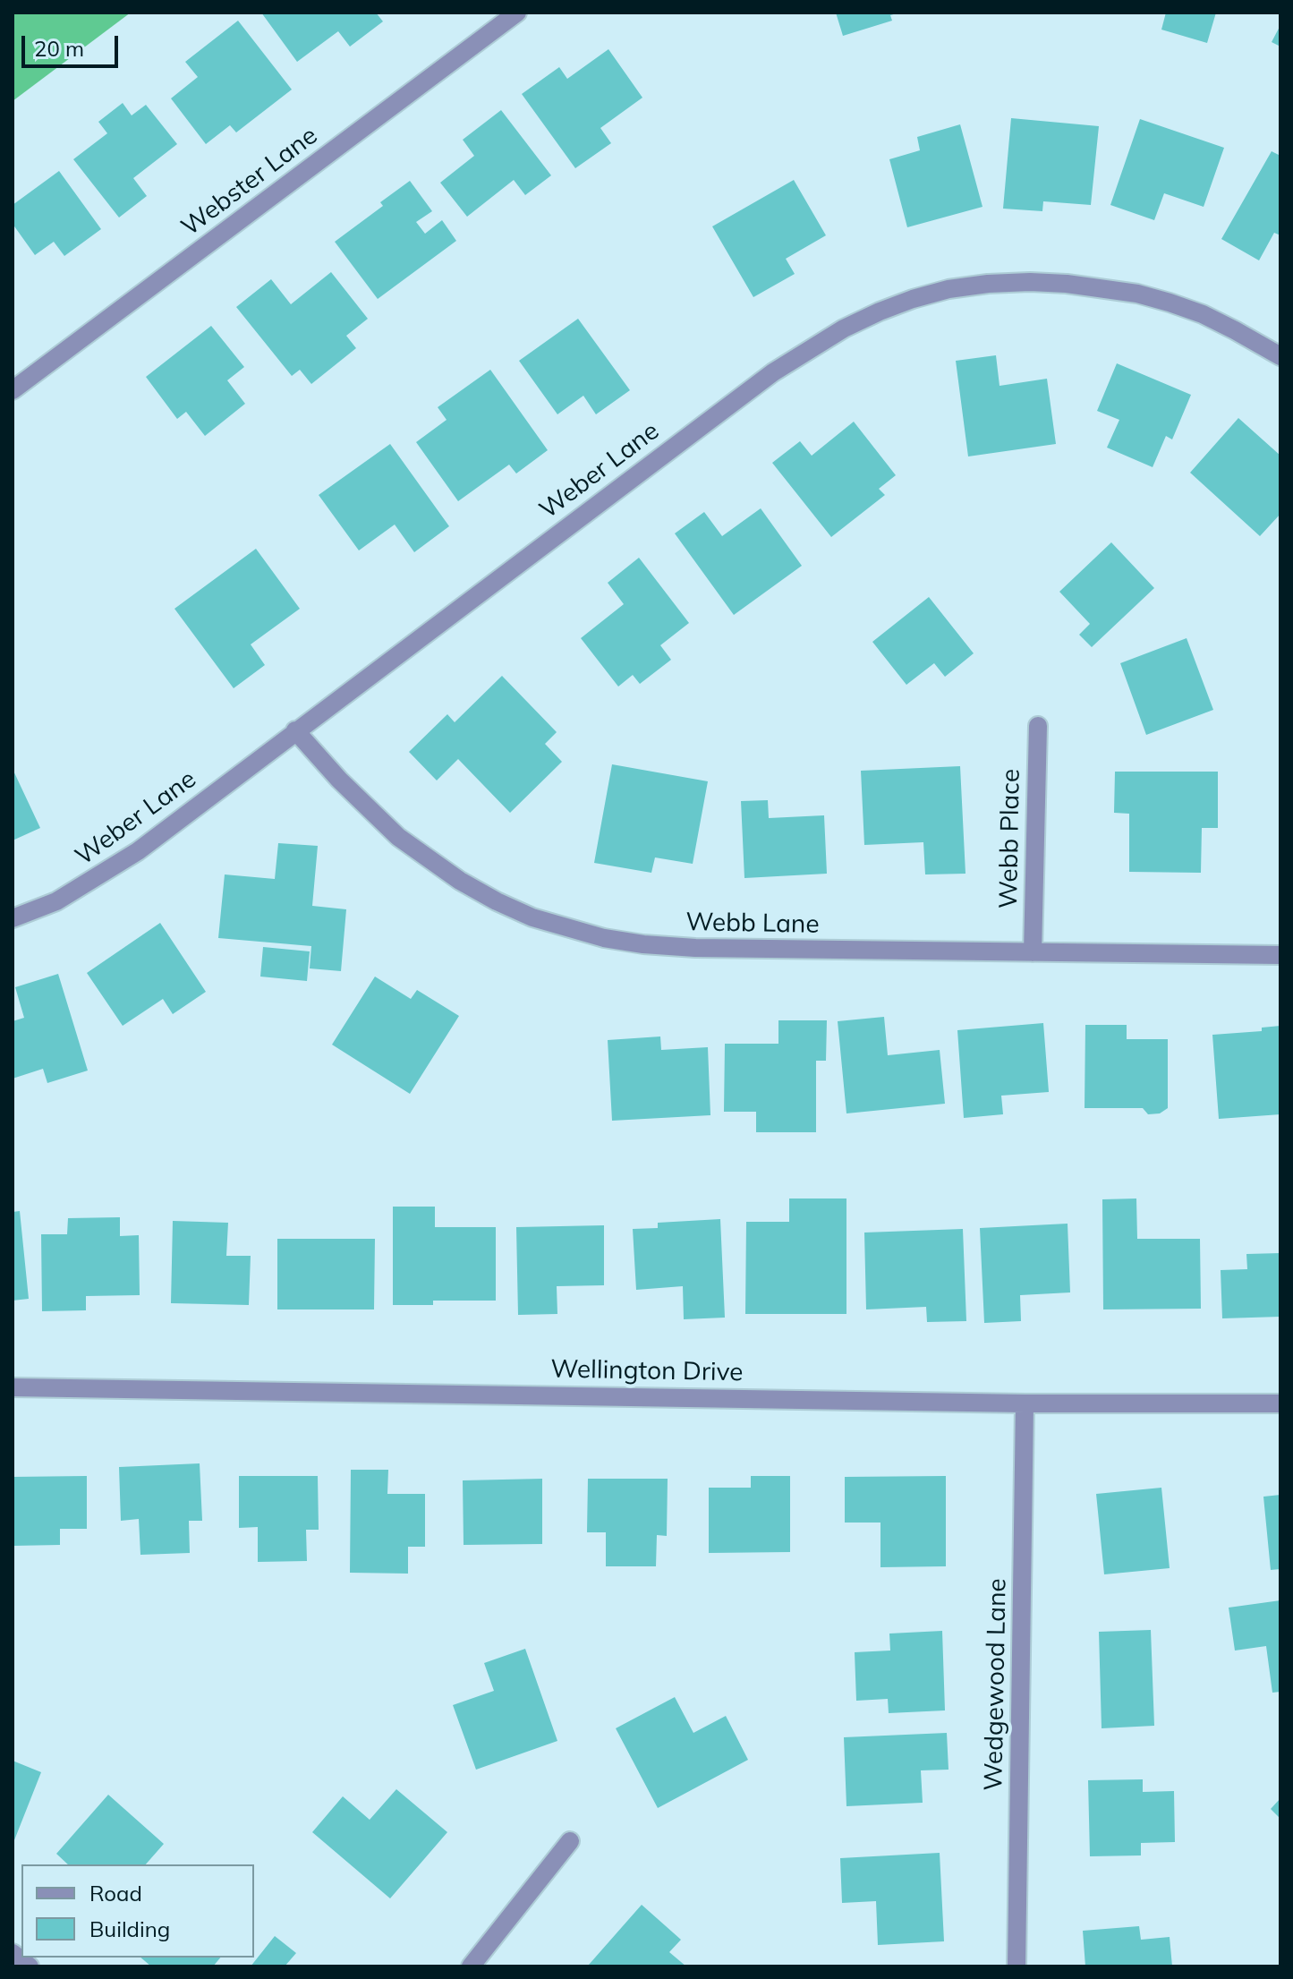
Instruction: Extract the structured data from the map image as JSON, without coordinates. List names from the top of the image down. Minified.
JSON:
{"streets":{"street":["Webster Lane","Weber Lane","Webb Place","Webb Lane","Wellington Drive","Wedgewood Lane"]},"crossings":[["Weber Lane","Webb Lane"],["Webb Place","Webb Lane"],["Wellington Drive","Wedgewood Lane"]],"legend":["Road","Building"],"scale_bar":"20 m"}
